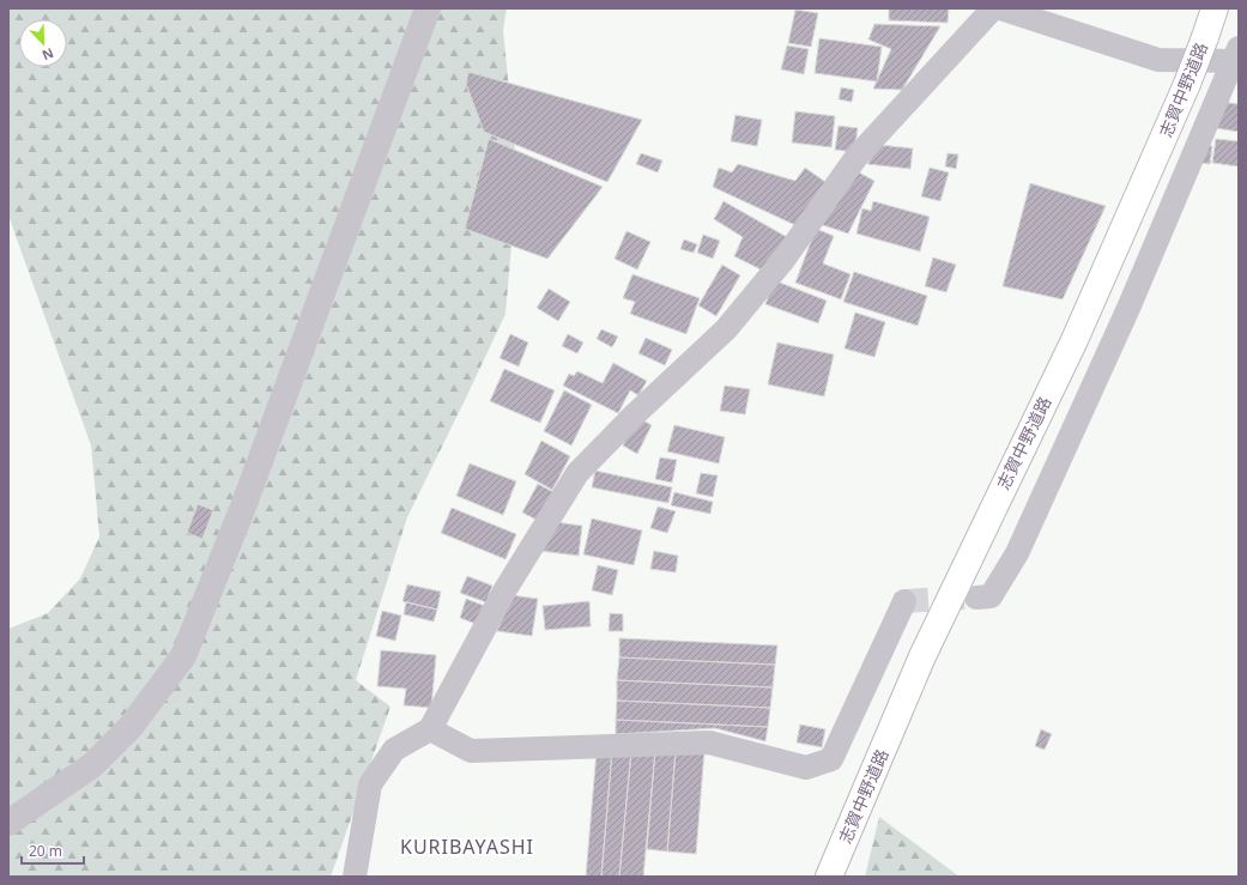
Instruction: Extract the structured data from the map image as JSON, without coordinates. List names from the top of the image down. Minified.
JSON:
{"streets":{"main road":["志賀中野道路"]},"districts":["KURIBAYASHI"],"scale_bar":"20 m","north":"bottom right"}
